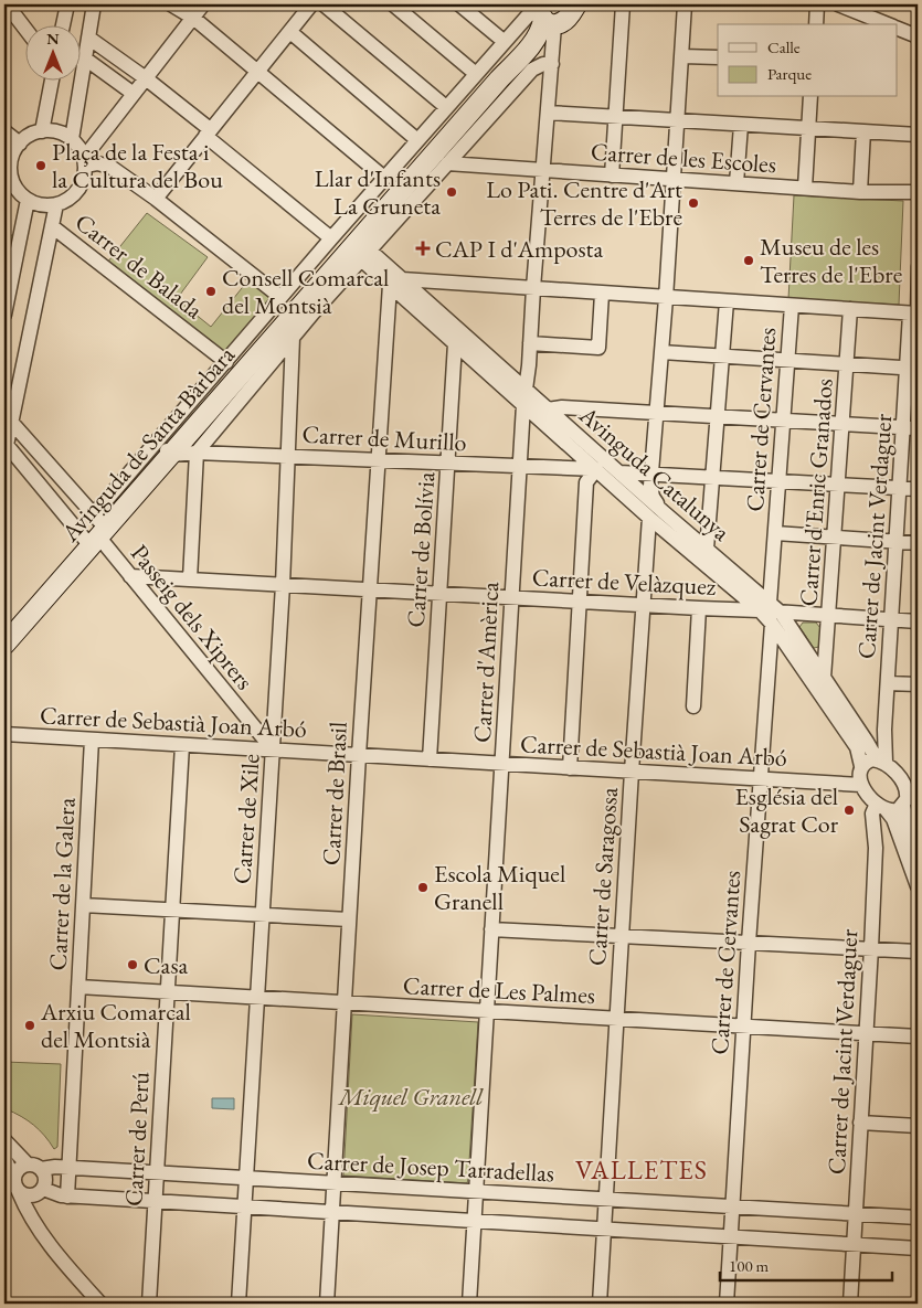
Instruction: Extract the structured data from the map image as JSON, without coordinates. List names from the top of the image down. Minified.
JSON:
{"streets":{"street":["Carrer de les Escoles","Carrer de Balada","Carrer de Cervantes","Carrer de Murillo","Avinguda de Santa Bàrbara","Avinguda Catalunya","Carrer d'Enric Granados","Carrer de Jacint Verdaguer","Carrer de Bolívia","Carrer de Velàzquez","Passeig dels Xiprers","Carrer d'Amèrica","Carrer de Sebastià Joan Arbó","Carrer de Brasil","Carrer de Xile","Carrer de Saragossa","Carrer de la Galera","Carrer de Les Palmes","Carrer de Perú","Carrer de Josep Tarradellas"]},"crossings":[["Carrer de les Escoles","Avinguda de Santa Bàrbara"],["Carrer de les Escoles","Carrer d'Amèrica"],["Carrer de Cervantes","Avinguda Catalunya"],["Carrer de Cervantes","Carrer de Velàzquez"],["Carrer de Cervantes","Carrer de Sebastià Joan Arbó"],["Carrer de Cervantes","Carrer de Les Palmes"],["Carrer de Cervantes","Carrer de Josep Tarradellas"],["Carrer de Murillo","Avinguda de Santa Bàrbara"],["Carrer de Murillo","Carrer de Bolívia"],["Carrer de Murillo","Carrer d'Amèrica"],["Carrer de Murillo","Carrer de Brasil"],["Carrer de Murillo","Carrer de Xile"],["Avinguda de Santa Bàrbara","Avinguda Catalunya"],["Avinguda de Santa Bàrbara","Passeig dels Xiprers"],["Avinguda de Santa Bàrbara","Carrer d'Amèrica"],["Avinguda de Santa Bàrbara","Carrer de Xile"],["Avinguda Catalunya","Carrer de Velàzquez"],["Avinguda Catalunya","Carrer d'Amèrica"],["Avinguda Catalunya","Carrer de Brasil"],["Carrer de Jacint Verdaguer","Carrer de Les Palmes"],["Carrer de Jacint Verdaguer","Carrer de Josep Tarradellas"],["Carrer de Bolívia","Carrer de Velàzquez"],["Carrer de Bolívia","Carrer de Sebastià Joan Arbó"],["Carrer de Velàzquez","Passeig dels Xiprers"],["Carrer de Velàzquez","Carrer d'Amèrica"],["Carrer de Velàzquez","Carrer de Brasil"],["Carrer de Velàzquez","Carrer de Xile"],["Carrer de Velàzquez","Carrer de Saragossa"],["Passeig dels Xiprers","Carrer de Sebastià Joan Arbó"],["Passeig dels Xiprers","Carrer de Xile"],["Carrer d'Amèrica","Carrer de Sebastià Joan Arbó"],["Carrer d'Amèrica","Carrer de Les Palmes"],["Carrer d'Amèrica","Carrer de Josep Tarradellas"],["Carrer de Sebastià Joan Arbó","Carrer de Brasil"],["Carrer de Sebastià Joan Arbó","Carrer de Xile"],["Carrer de Sebastià Joan Arbó","Carrer de Saragossa"],["Carrer de Sebastià Joan Arbó","Carrer de la Galera"],["Carrer de Sebastià Joan Arbó","Carrer de Perú"],["Carrer de Brasil","Carrer de Les Palmes"],["Carrer de Brasil","Carrer de Josep Tarradellas"],["Carrer de Xile","Carrer de Les Palmes"],["Carrer de Xile","Carrer de Josep Tarradellas"],["Carrer de Saragossa","Carrer de Les Palmes"],["Carrer de Saragossa","Carrer de Josep Tarradellas"],["Carrer de la Galera","Carrer de Les Palmes"],["Carrer de la Galera","Carrer de Josep Tarradellas"],["Carrer de Les Palmes","Carrer de Perú"],["Carrer de Perú","Carrer de Josep Tarradellas"]],"districts":["VALLETES"],"parks":["Miquel Granell"],"places":{"other":["Plaça de la Festa i la Cultura del Bou","Llar d'Infants La Gruneta","Lo Pati. Centre d'Art Terres de l'Ebre","Museu de les Terres de l'Ebre","Consell Comarcal del Montsià","Església del Sagrat Cor","Escola Miquel Granell","Casa","Arxiu Comarcal del Montsià"],"health":["CAP I d'Amposta"]},"legend":["Calle","Parque"],"scale_bar":"100 m","north":"top"}
